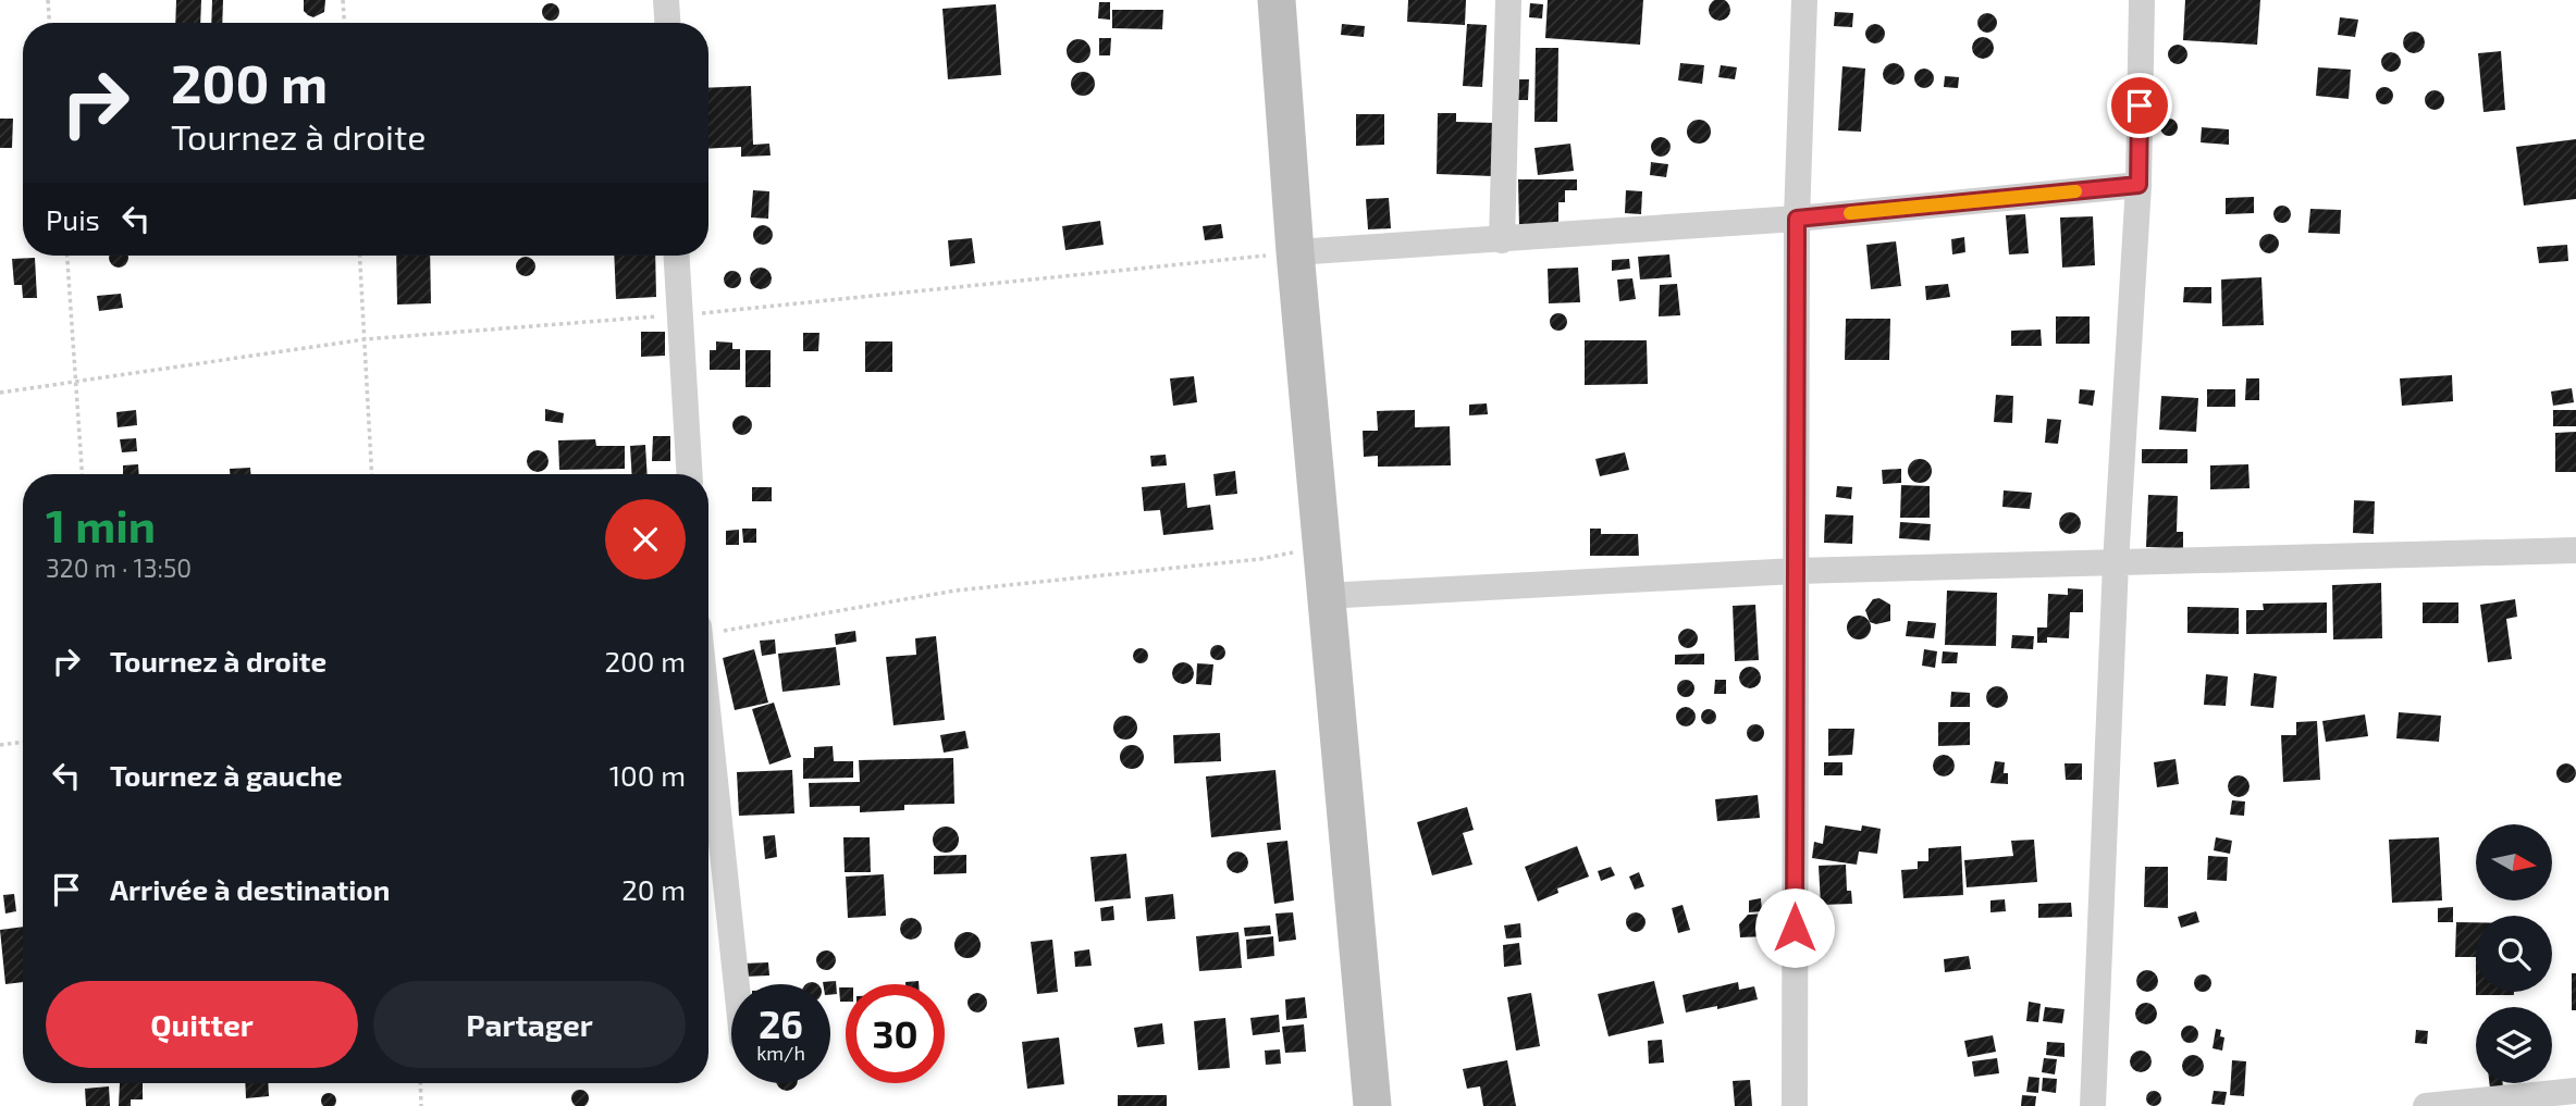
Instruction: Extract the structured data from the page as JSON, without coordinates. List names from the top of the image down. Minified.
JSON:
{"north":"right","page":{"turn":["200 m","Tournez à droite"],"then":"Puis","heading":["1 min","320 m · 13:50"],"list":[{"name":"Tournez à droite","value":"200 m"},{"name":"Tournez à gauche","value":"100 m"},{"name":"Arrivée à destination","value":"20 m"}],"buttons":["Quitter","Partager"],"speed":"26 km/h","limit":"30"}}
